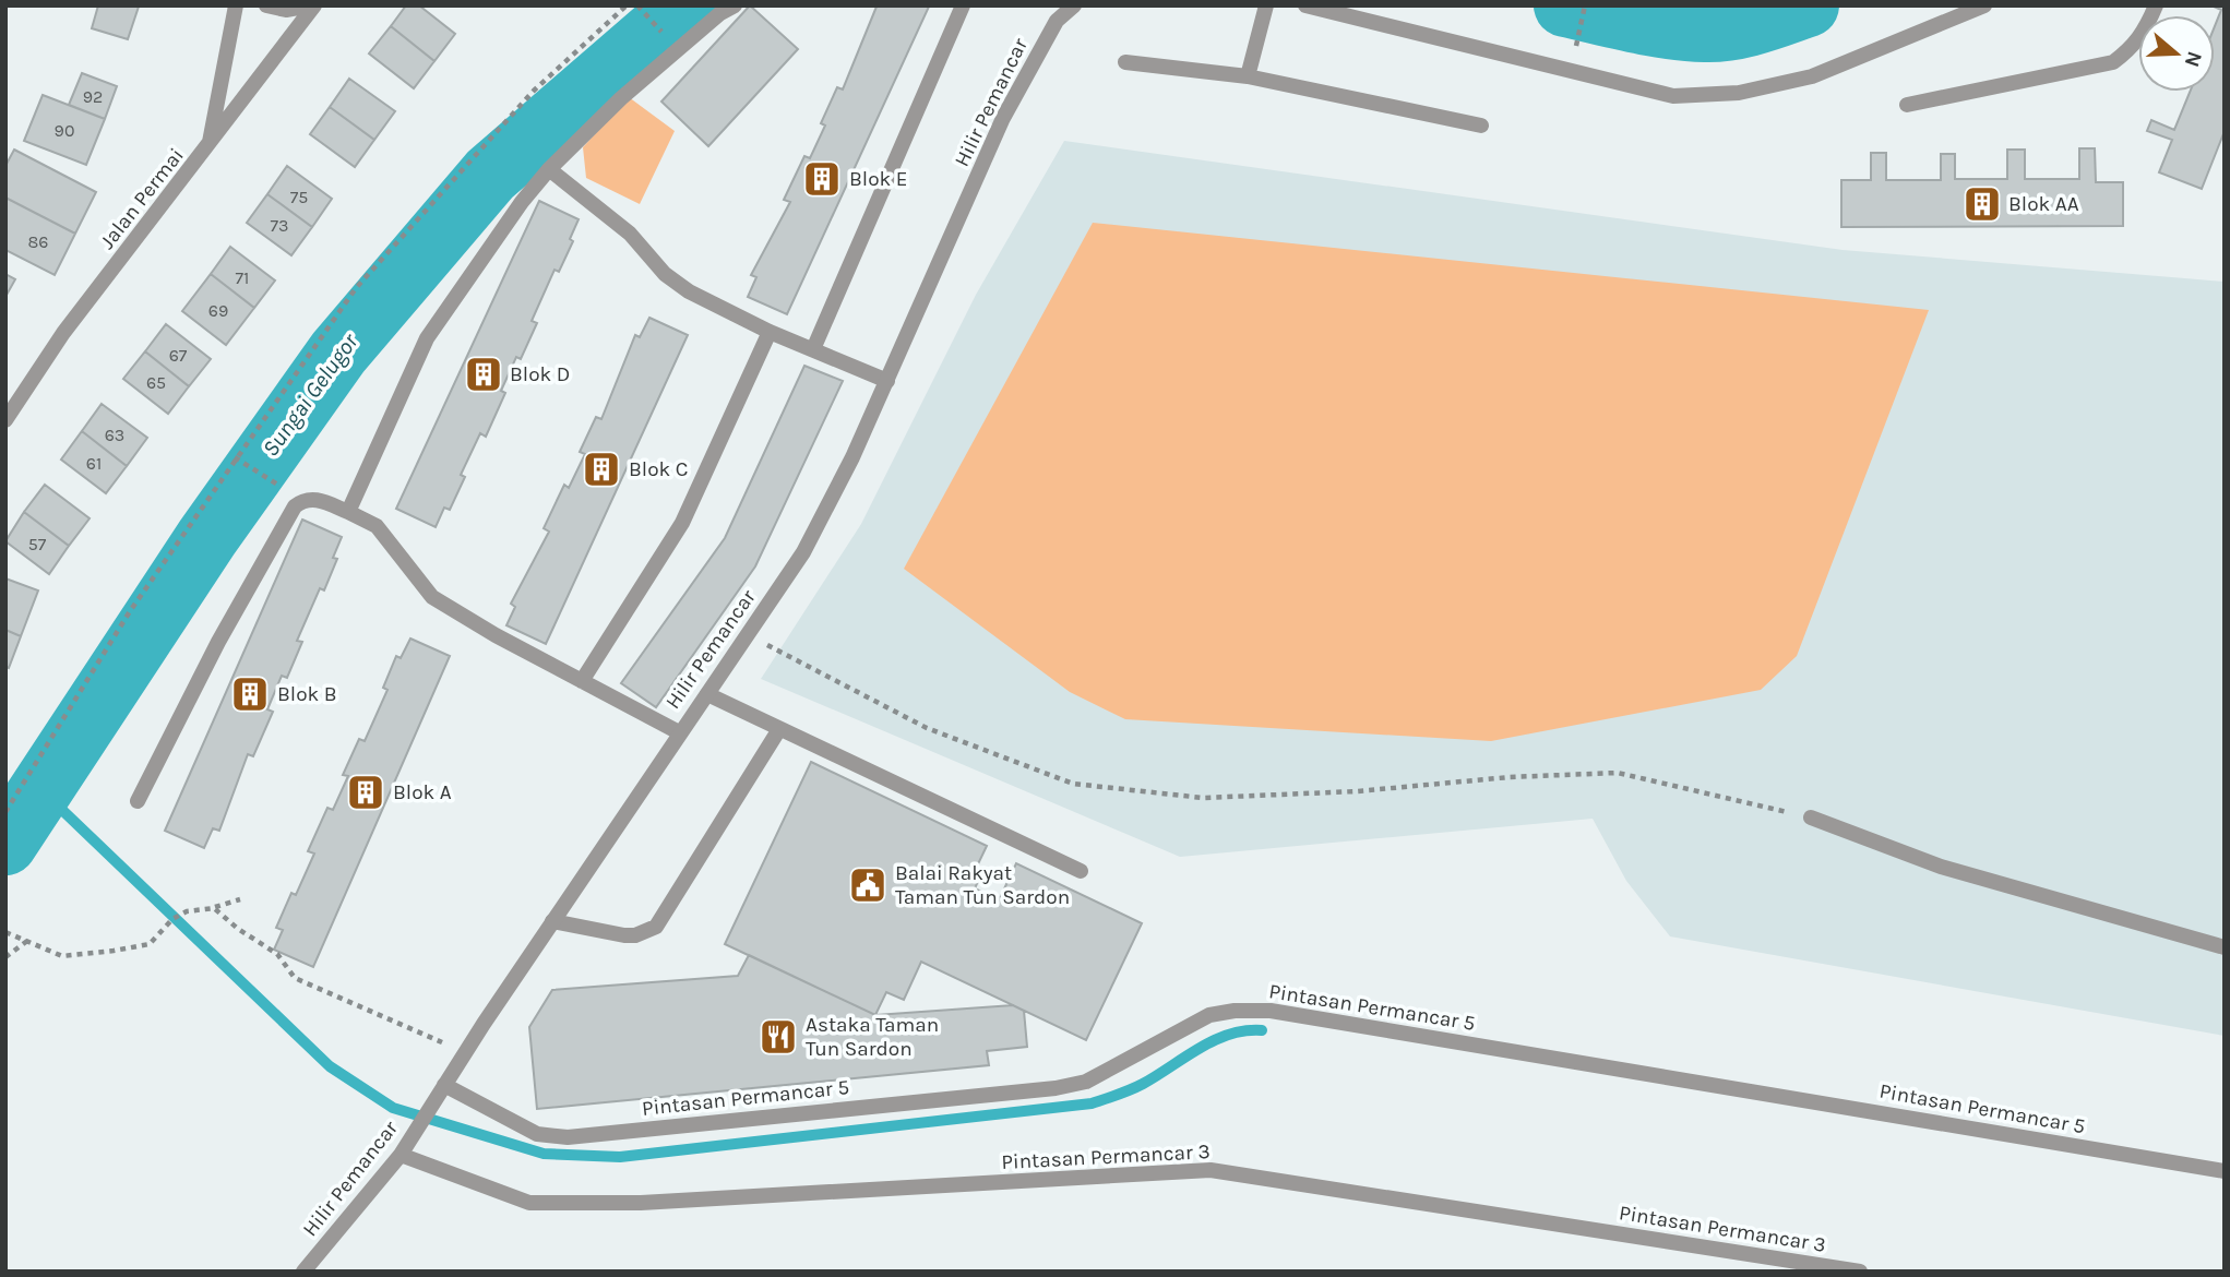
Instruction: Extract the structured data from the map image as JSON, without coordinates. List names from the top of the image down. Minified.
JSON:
{"streets":{"street":["Hilir Pemancar","Jalan Permai","Pintasan Permancar 5","Pintasan Permancar 3"]},"crossings":[["Hilir Pemancar","Pintasan Permancar 5"],["Hilir Pemancar","Pintasan Permancar 3"]],"water":["Sungai Gelugor"],"places":{"building":["Blok E","Blok AA","Blok D","Blok C","Blok B","Blok A"],"public building":["Balai Rakyat Taman Tun Sardon"],"restaurant":["Astaka Taman Tun Sardon"]},"house_numbers":["92","90","75","73","86","71","69","67","65","63","61","57"],"north":"right"}
